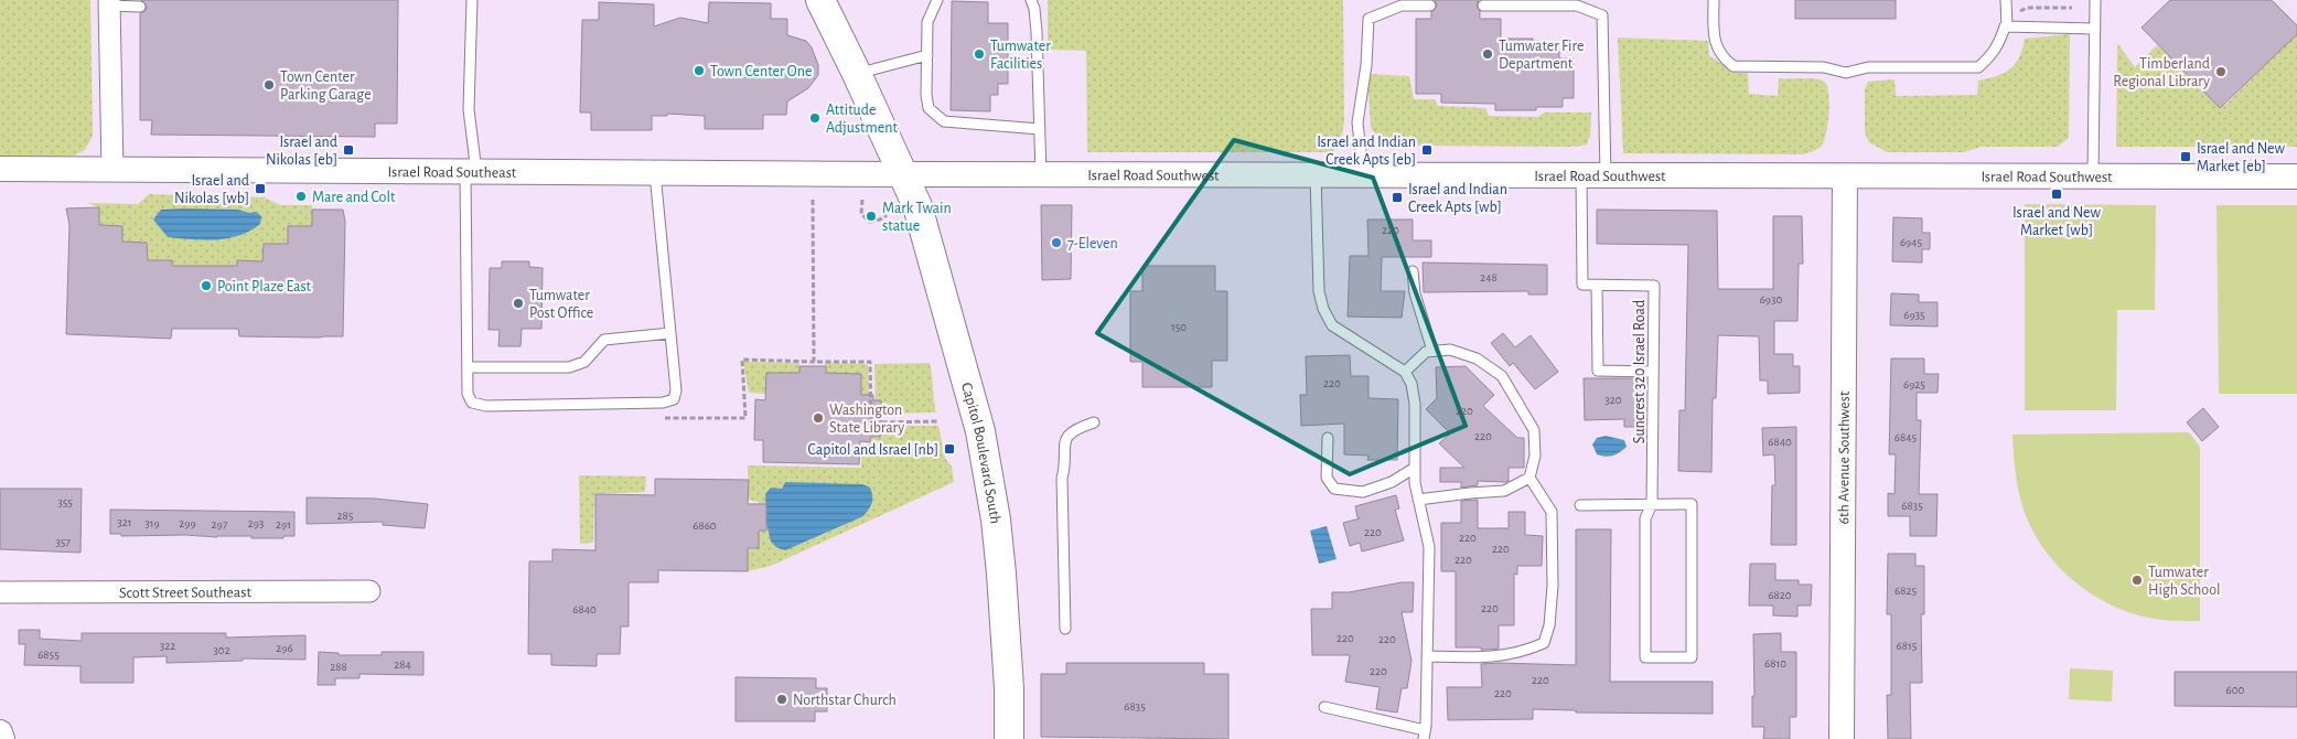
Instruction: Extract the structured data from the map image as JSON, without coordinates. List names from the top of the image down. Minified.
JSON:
{"streets":{"main road":["Capitol Boulevard South"],"street":["Israel Road Southeast","Israel Road Southwest","6th Avenue Southwest","Scott Street Southeast"],"lane":["Suncrest 320 Israel Road"]},"crossings":[["Israel Road Southeast","Israel Road Southwest"],["Israel Road Southeast","Capitol Boulevard South"],["Israel Road Southwest","Capitol Boulevard South"],["Israel Road Southwest","6th Avenue Southwest"]],"places":{"other":["Tumwater Facilities","Tumwater Fire Department","Town Center One","Timberland Regional Library","Town Center Parking Garage","Attitude Adjustment","Mare and Colt","Mark Twain statue","7-Eleven","Point Plaze East","Tumwater Post Office","Washington State Library","Tumwater High School","Northstar Church"],"transit":["Israel and Nikolas [eb]","Israel and Indian Creek Apts [eb]","Israel and New Market [eb]","Israel and Nikolas [wb]","Israel and New Market [wb]","Israel and Indian Creek Apts [wb]","Capitol and Israel [nb]"]},"house_numbers":["220","6945","248","6930","6935","150","220","6925","320","220","220","6845","6840","355","6835","285","321","319","299","293","297","291","6860","220","220","357","220","220","6825","6820","220","6840","220","220","322","6815","296","302","6855","6810","284","288","220","220","600","220","6835"]}
